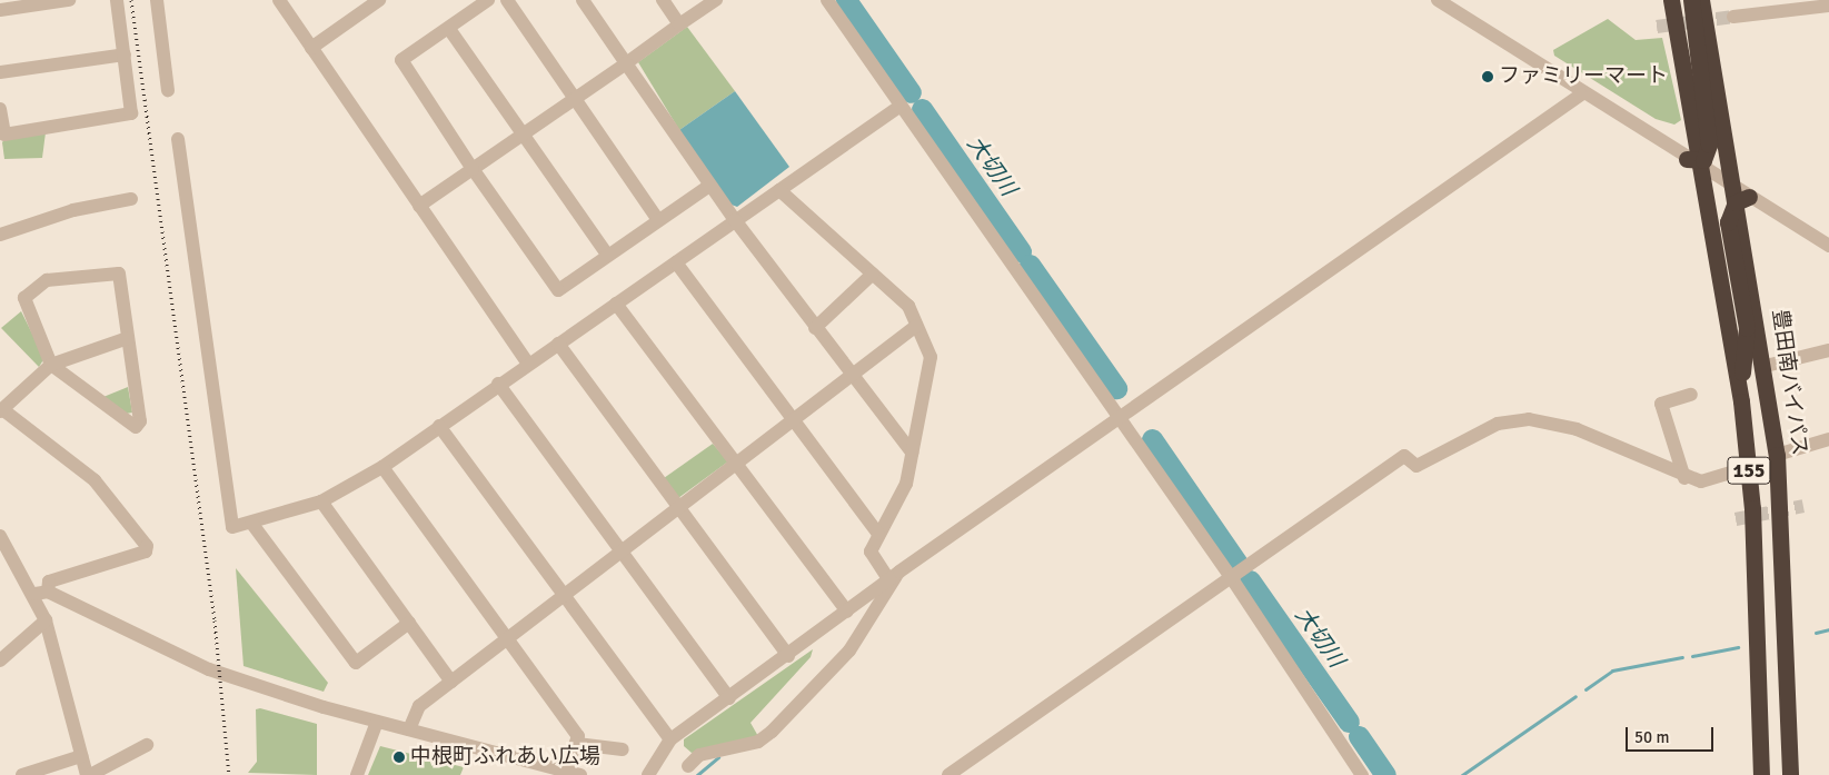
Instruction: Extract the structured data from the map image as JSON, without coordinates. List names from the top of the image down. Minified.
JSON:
{"streets":{"highway":["豊田南バイパス","155"]},"water":["大切川"],"places":["ファミリーマート","中根町ふれあい広場"],"scale_bar":"50 m"}
